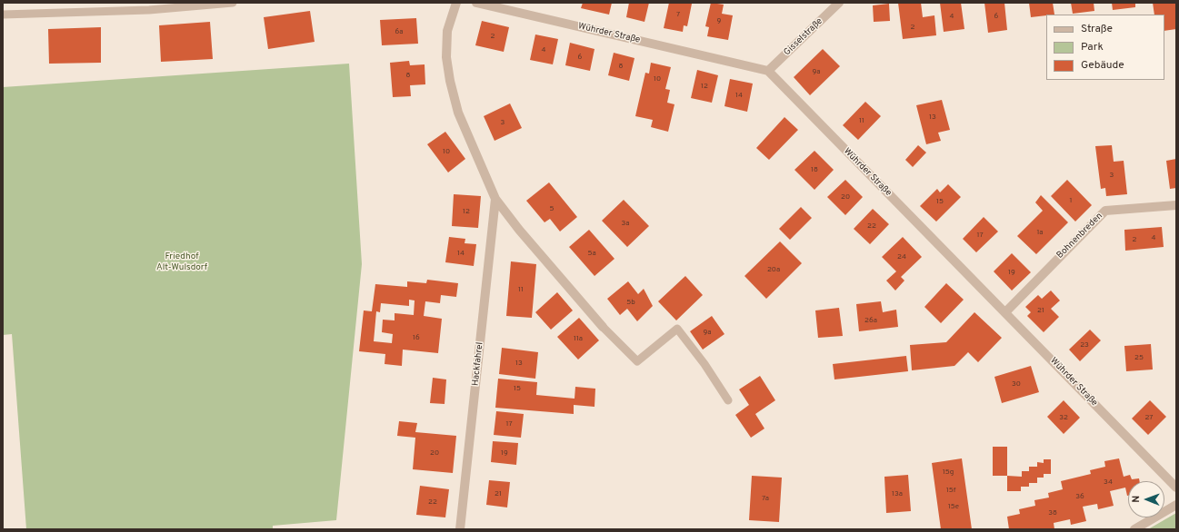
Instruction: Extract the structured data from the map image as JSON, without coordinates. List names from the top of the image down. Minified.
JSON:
{"streets":{"street":["Wührder Straße","Gisselstraße","Bohnenbreden","Hackfahrel"]},"crossings":[["Wührder Straße","Gisselstraße"],["Wührder Straße","Bohnenbreden"]],"parks":["Friedhof Alt-Wulsdorf"],"house_numbers":["7","4","6","9","2","6a","2","4","6","8","9a","8","10","12","14","13","11","3","10","18","3","20","1","15","5","12","3a","22","1a","17","4","2","14","5a","24","20a","19","11","5b","21","26a","9a","16","11a","23","25","13","30","15","32","27","17","20","19","15g","34","15f","21","13a","36","7a","22","15e","38"],"legend":["Straße","Park","Gebäude"],"north":"left"}
